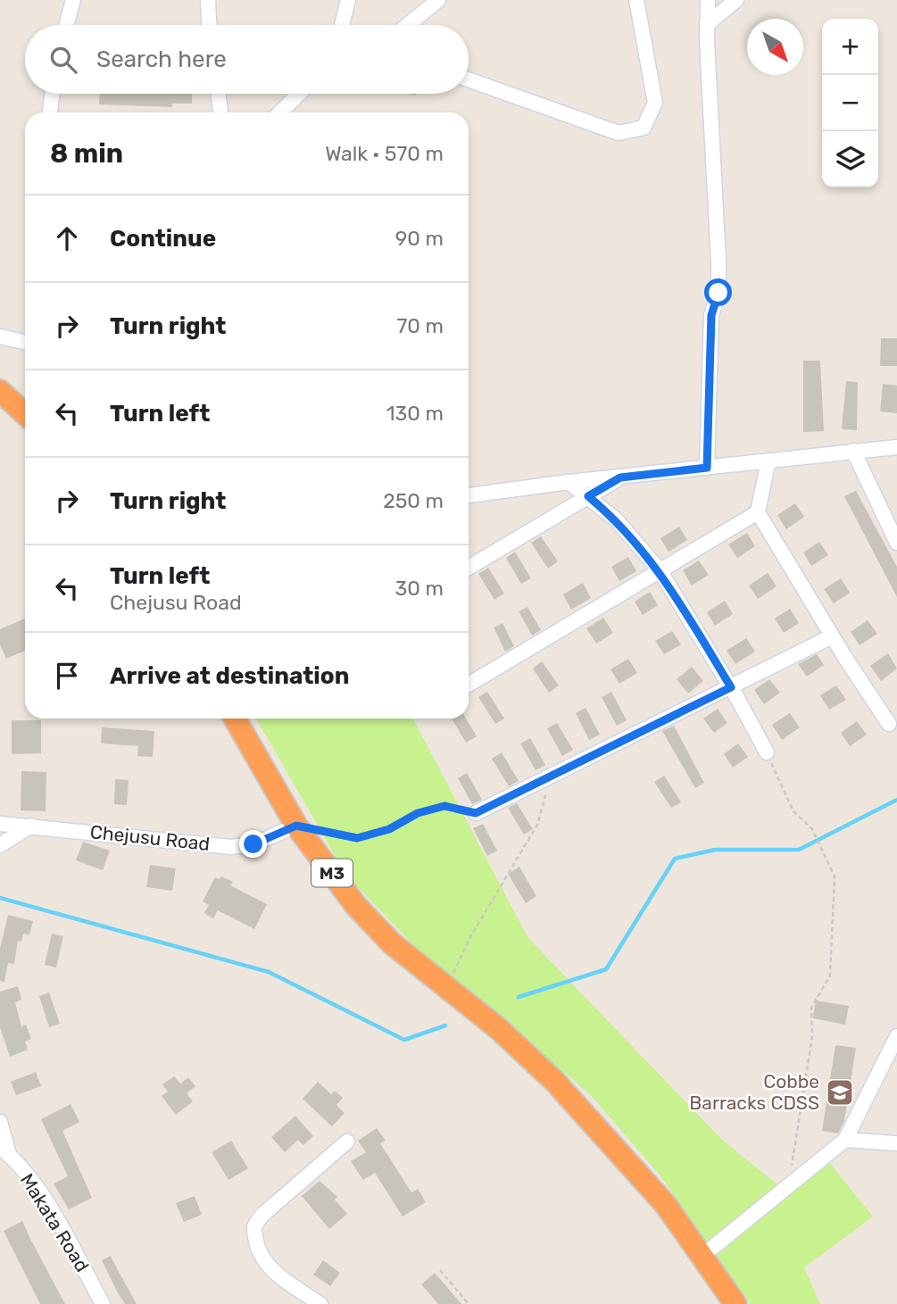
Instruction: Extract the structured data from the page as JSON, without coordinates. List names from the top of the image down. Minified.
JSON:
{"streets":{"highway":["M3"],"street":["Chejusu Road","Makata Road"]},"crossings":[["Chejusu Road","M3"]],"places":{"school or university":["Cobbe Barracks CDSS"]},"north":"bottom right","page":{"map_buttons":["+","−"],"search":"Search here","heading":["8 min","Walk · 570 m"],"list":[["Continue","90 m"],["Turn right","70 m"],["Turn left","130 m"],["Turn right","250 m"],["Turn left","Chejusu Road","30 m"],"Arrive at destination"]}}
